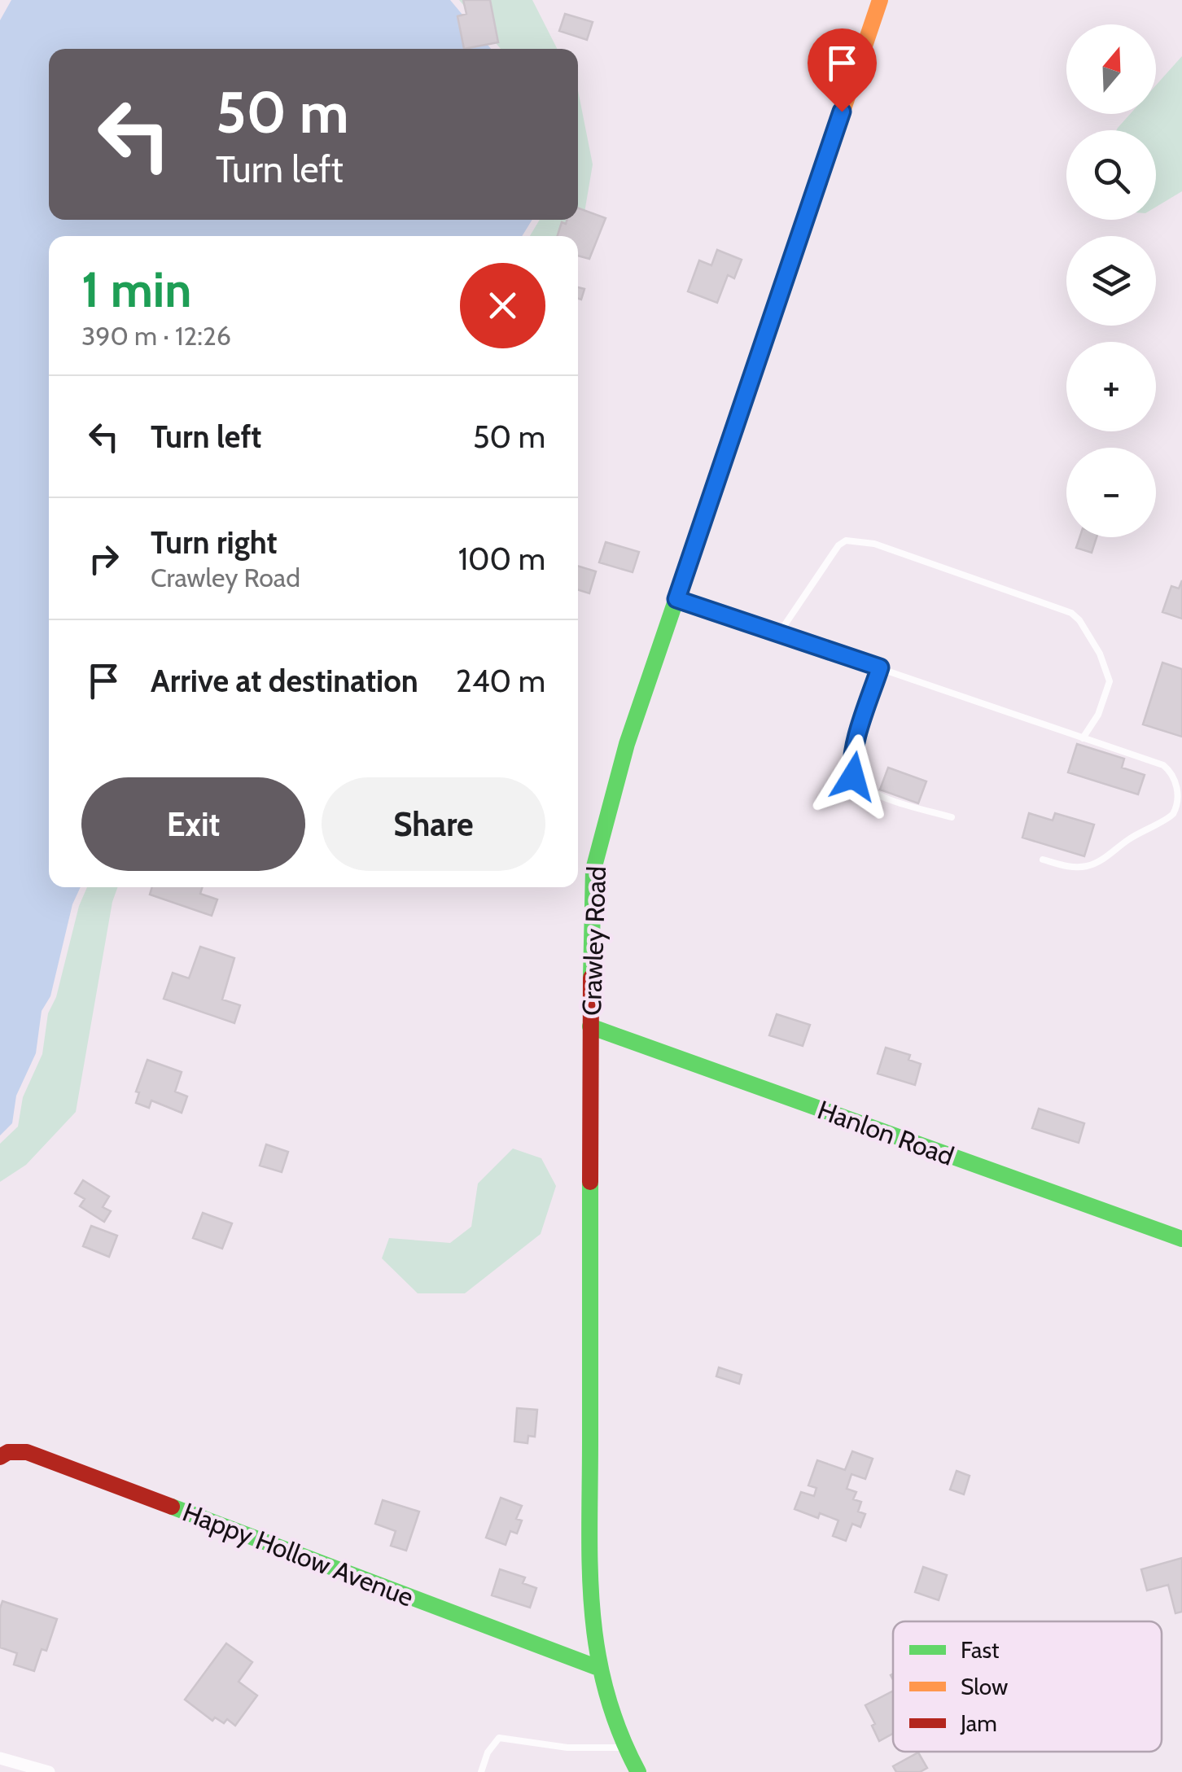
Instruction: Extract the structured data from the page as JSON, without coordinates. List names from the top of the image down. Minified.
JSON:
{"streets":{"street":["Crawley Road","Hanlon Road","Happy Hollow Avenue"]},"crossings":[["Crawley Road","Hanlon Road"],["Crawley Road","Happy Hollow Avenue"]],"legend":["Fast","Slow","Jam"],"north":"top","page":{"map_buttons":["+","−"],"turn":["50 m","Turn left"],"heading":["1 min","390 m · 12:26"],"list":[{"name":"Turn left","value":"50 m"},{"name":"Turn right","note":"Crawley Road","value":"100 m"},{"name":"Arrive at destination","value":"240 m"}],"buttons":["Exit","Share"]}}
